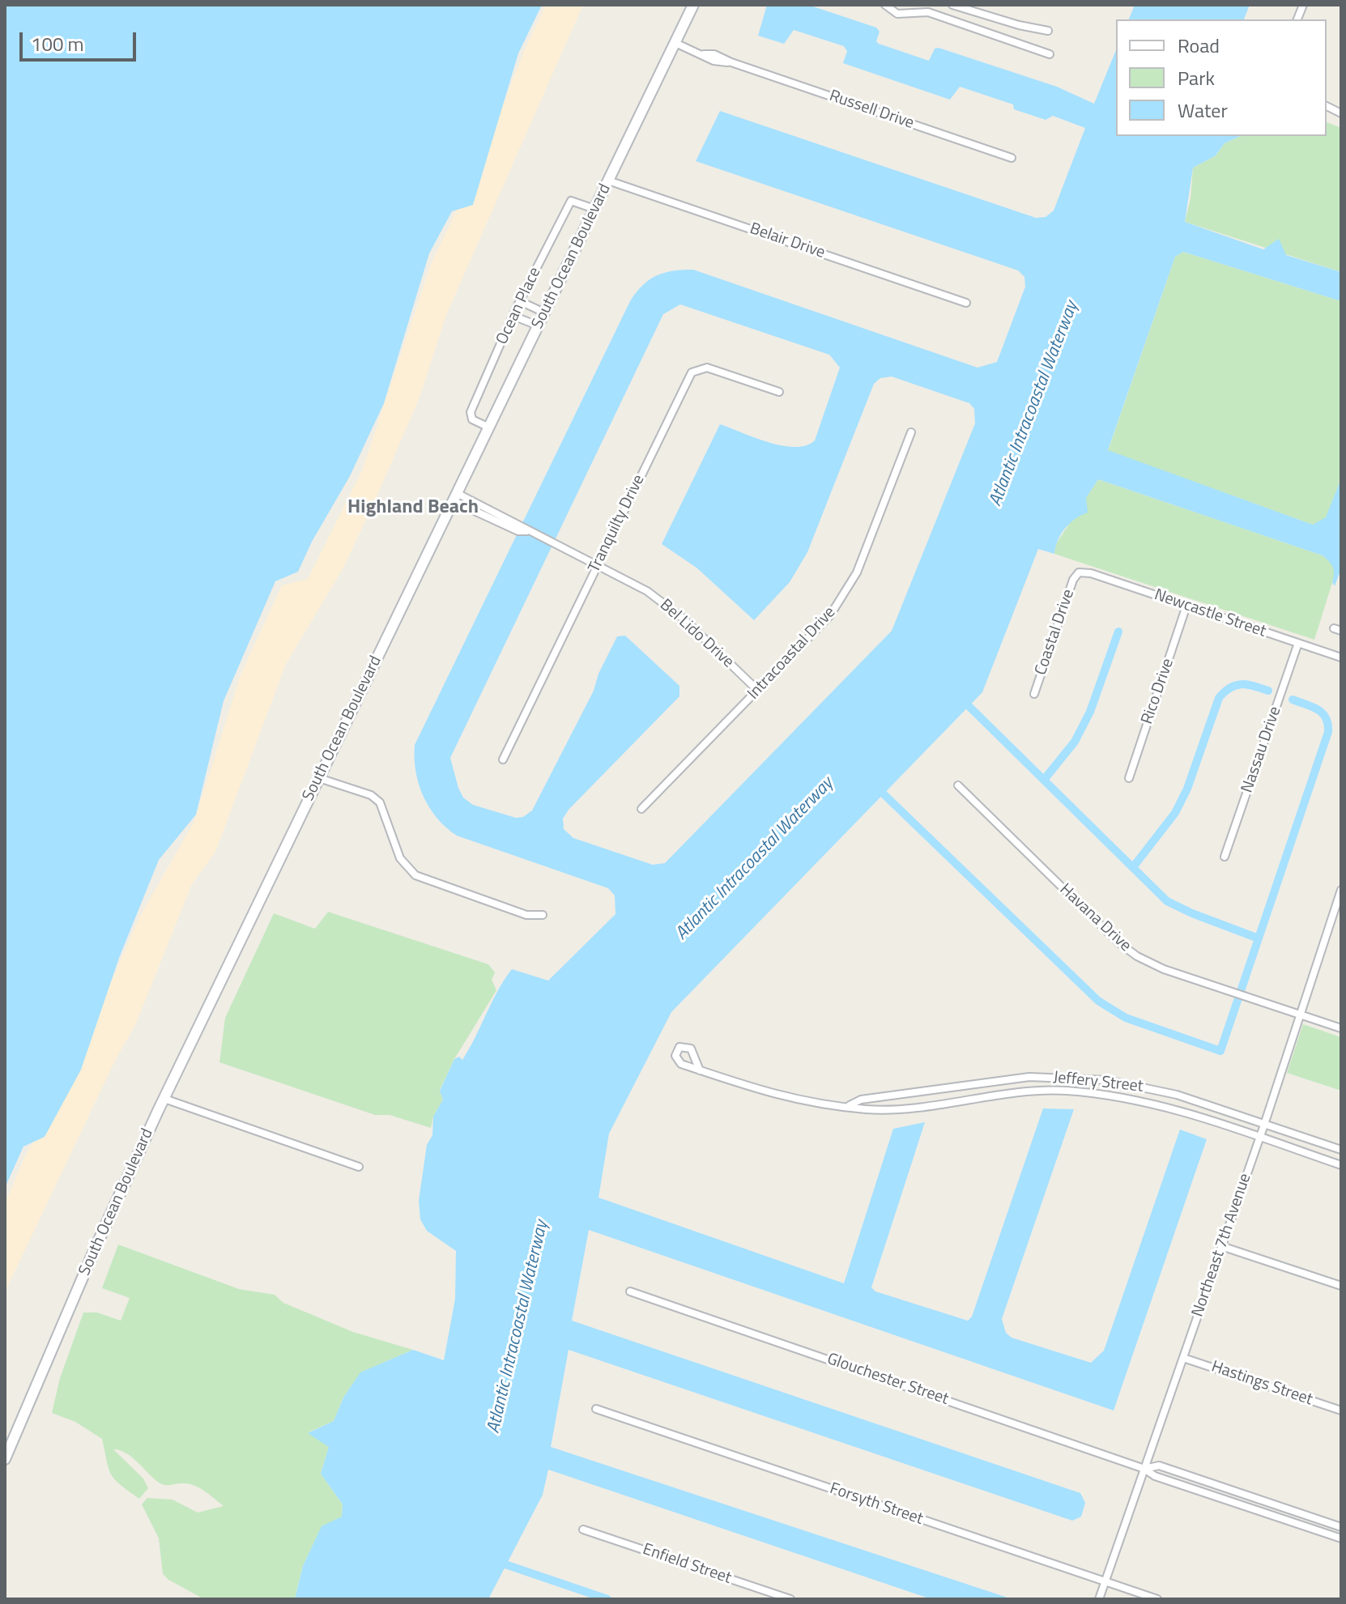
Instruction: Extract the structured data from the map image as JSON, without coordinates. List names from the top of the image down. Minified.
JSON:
{"streets":{"main road":["South Ocean Boulevard"],"street":["Russell Drive","Belair Drive","Ocean Place","Tranquilty Drive","Newcastle Street","Coastal Drive","Bel Lido Drive","Intracoastal Drive","Rico Drive","Nassau Drive","Havana Drive","Jeffery Street","Northeast 7th Avenue","Glouchester Street","Hastings Street","Forsyth Street","Enfield Street"]},"crossings":[["Russell Drive","South Ocean Boulevard"],["Belair Drive","South Ocean Boulevard"],["South Ocean Boulevard","Ocean Place"],["South Ocean Boulevard","Bel Lido Drive"],["Tranquilty Drive","Bel Lido Drive"],["Newcastle Street","Coastal Drive"],["Newcastle Street","Rico Drive"],["Newcastle Street","Nassau Drive"],["Bel Lido Drive","Intracoastal Drive"],["Havana Drive","Northeast 7th Avenue"],["Jeffery Street","Northeast 7th Avenue"],["Northeast 7th Avenue","Glouchester Street"],["Northeast 7th Avenue","Hastings Street"],["Northeast 7th Avenue","Forsyth Street"]],"districts":["Highland Beach"],"water":["Atlantic Intracoastal Waterway"],"legend":["Road","Park","Water"],"scale_bar":"100 m"}
